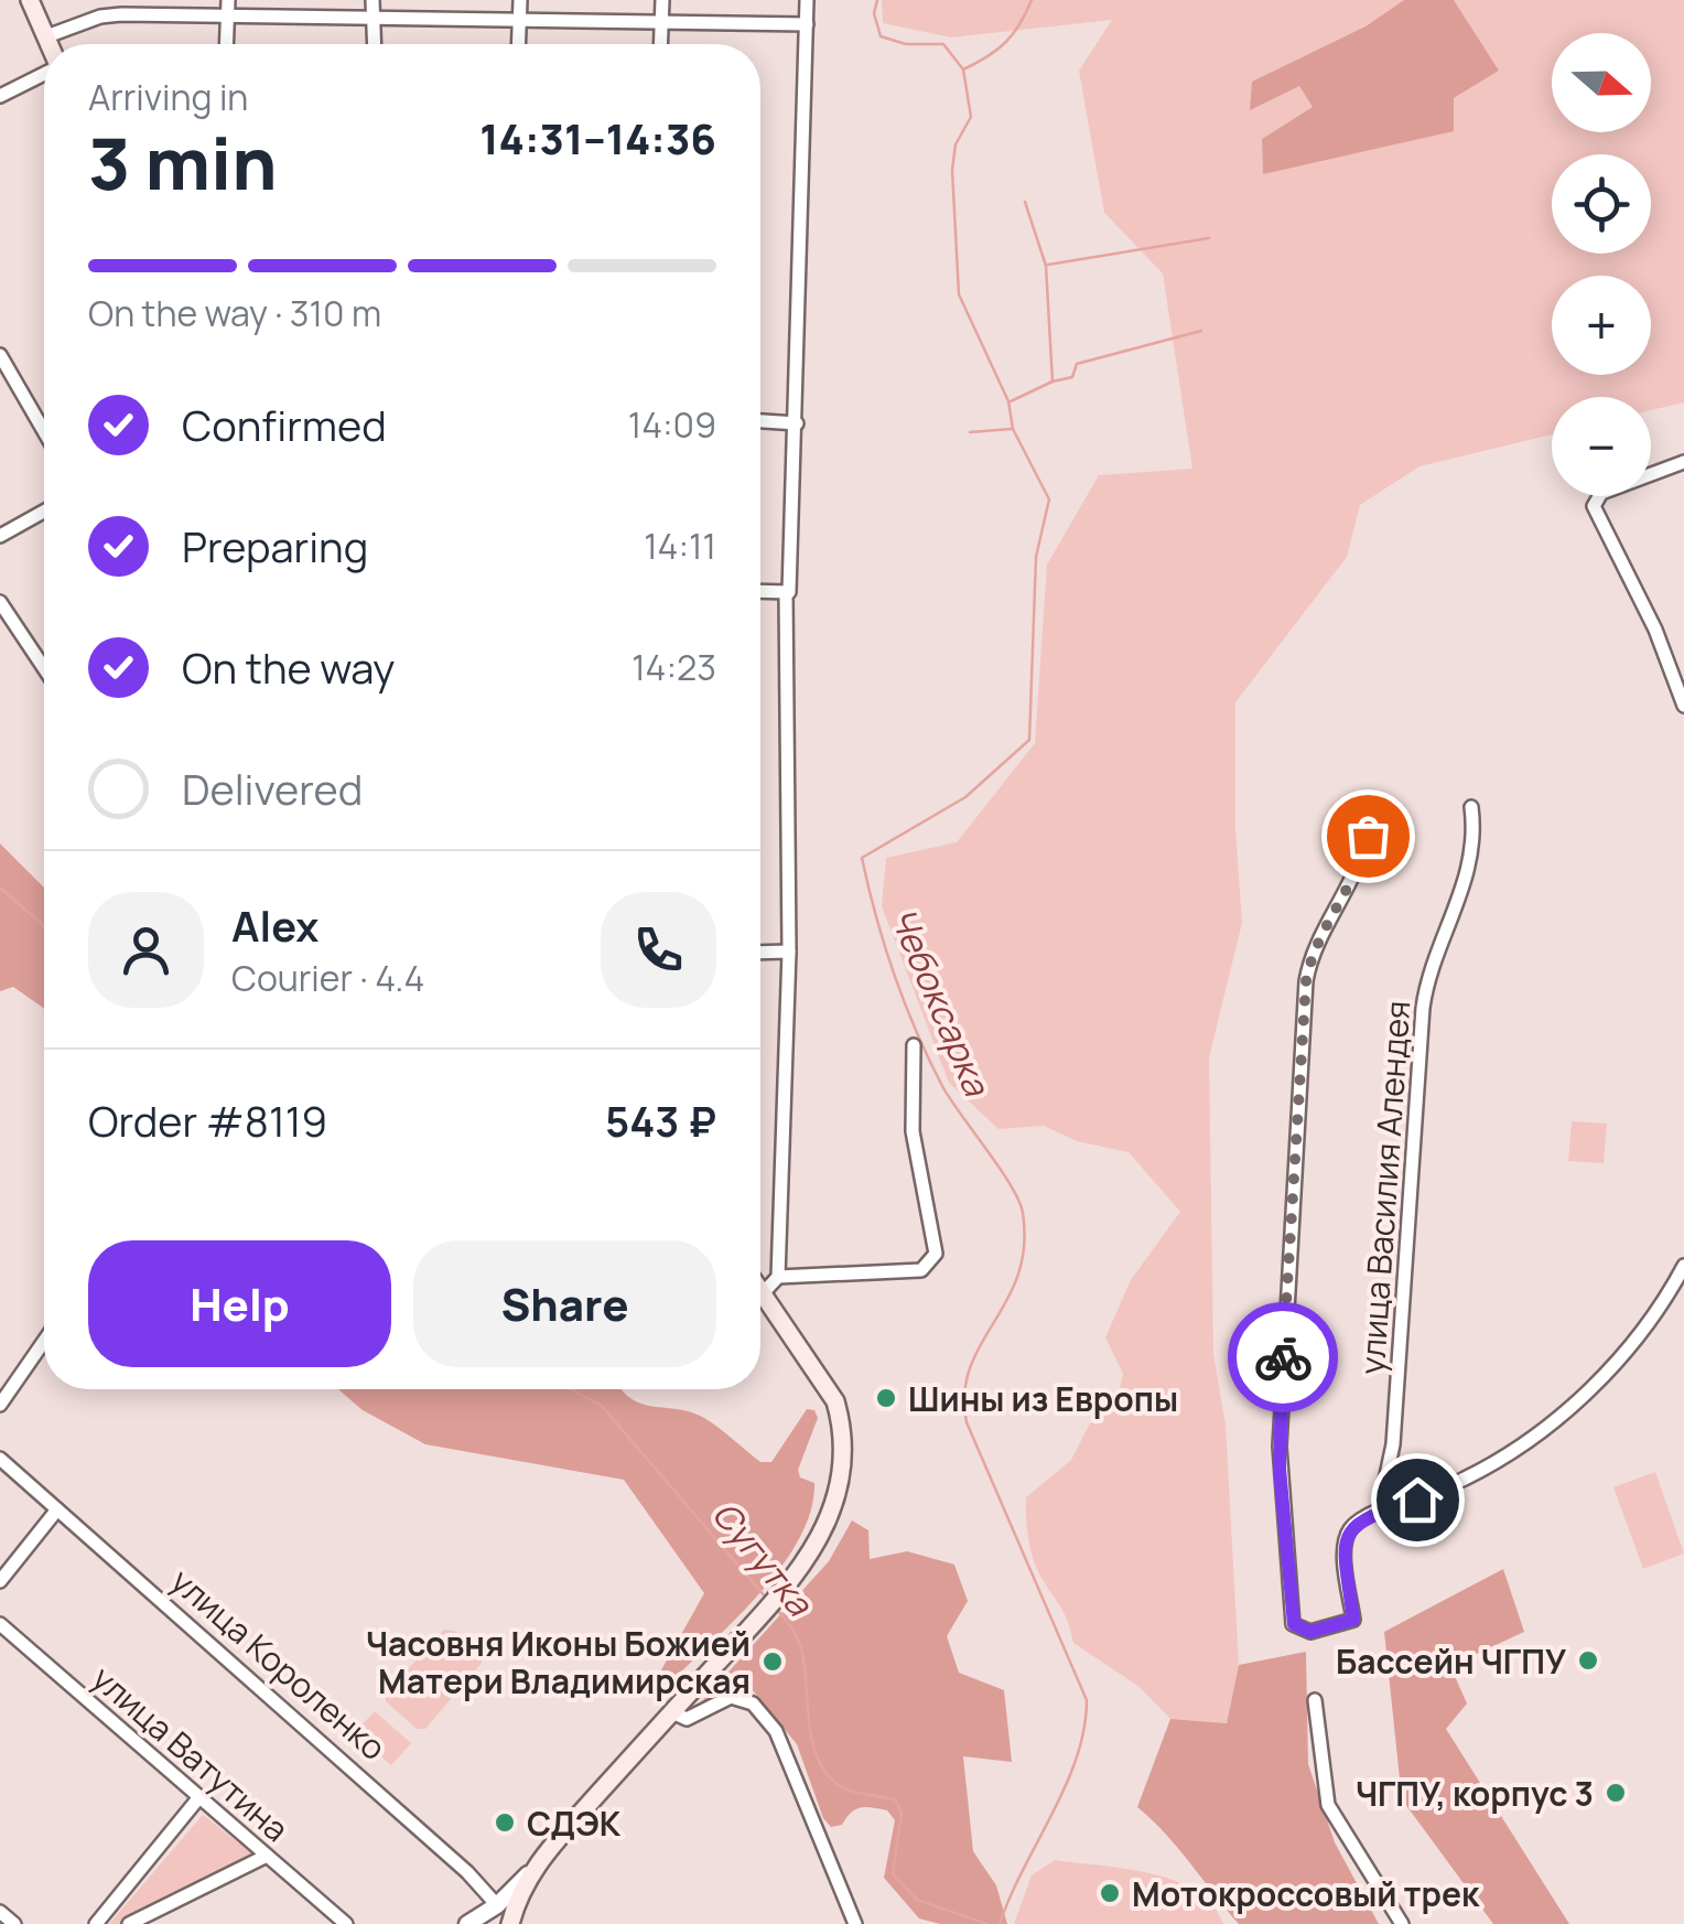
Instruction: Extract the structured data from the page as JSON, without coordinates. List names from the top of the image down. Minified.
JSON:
{"streets":{"street":["улица Василия Алендея","улица Короленко","улица Ватутина"]},"water":["Чебоксарка","Сугутка"],"places":["Шины из Европы","Бассейн ЧГПУ","Часовня Иконы Божией Матери Владимирская","ЧГПУ, корпус 3","СДЭК","Мотокроссовый трек"],"north":"right","page":{"map_buttons":["+","−"],"heading":["3 min","Arriving in","14:31–14:36"],"panel":["Alex","Courier · 4.4","Order #8119","543 ₽"],"bar":"On the way · 310 m","list":[["Confirmed","14:09"],["Preparing","14:11"],["On the way","14:23"],"Delivered"],"buttons":["Help","Share"]}}
